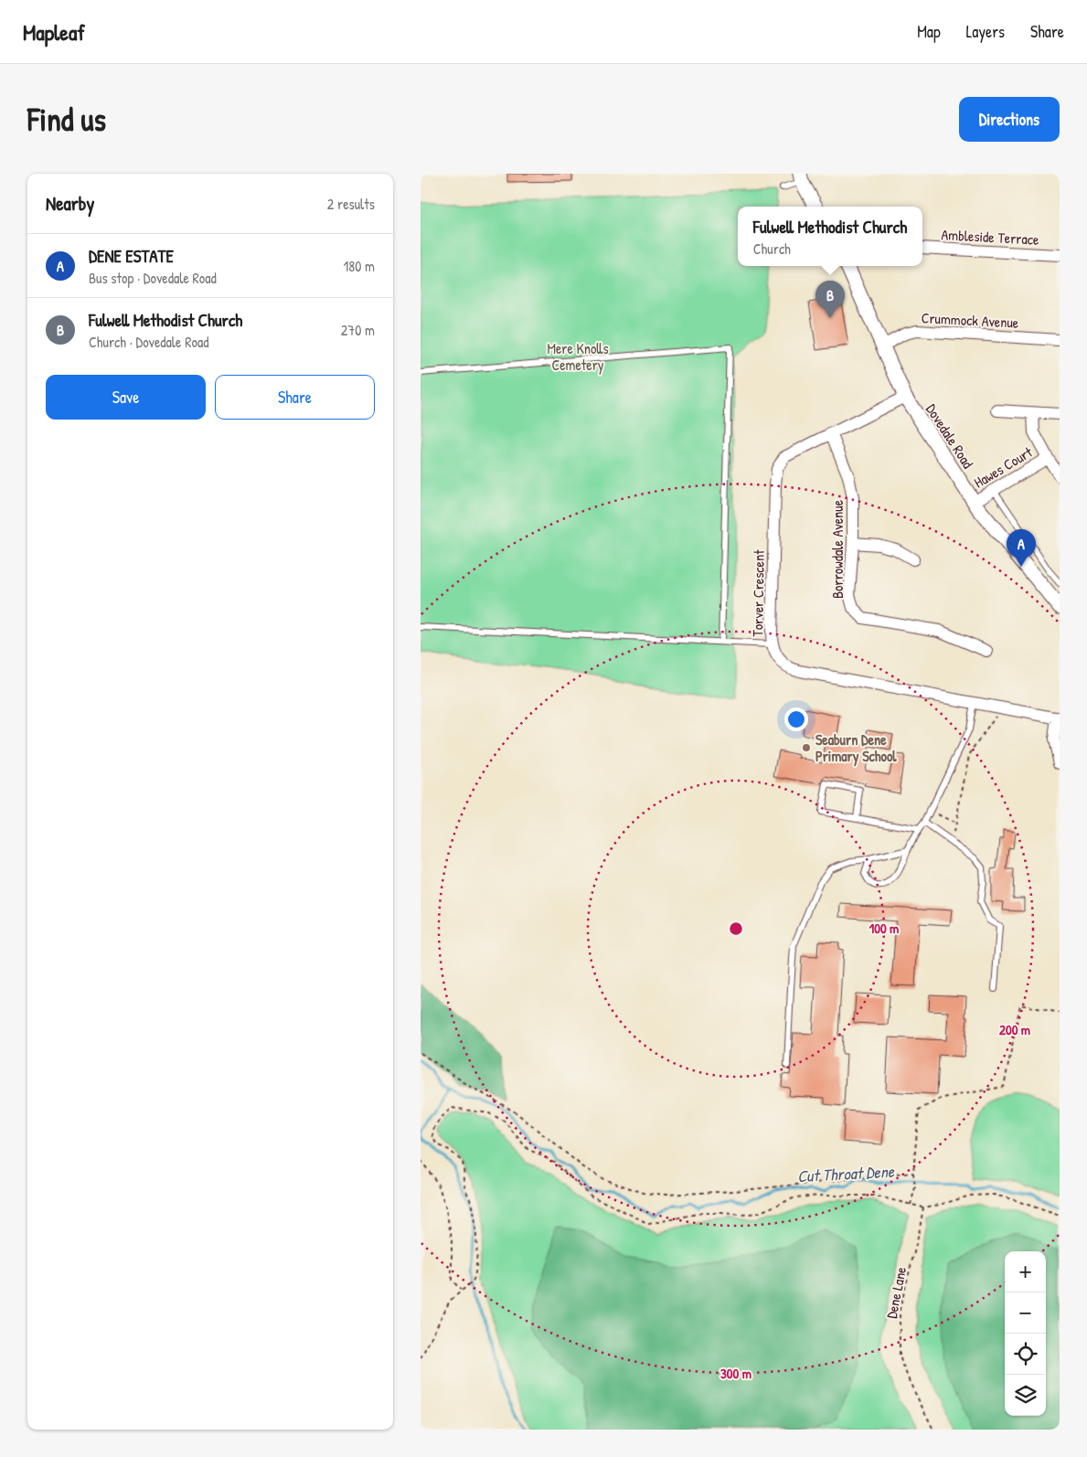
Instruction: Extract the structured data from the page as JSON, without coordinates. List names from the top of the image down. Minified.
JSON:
{"streets":{"street":["Ambleside Terrace","Crummock Avenue","Dovedale Road","Hawes Court","Borrowdale Avenue","Torver Crescent"],"path":["Dene Lane"]},"crossings":[["Crummock Avenue","Dovedale Road"],["Dovedale Road","Hawes Court"],["Dovedale Road","Torver Crescent"],["Borrowdale Avenue","Torver Crescent"]],"water":["Cut Throat Dene"],"parks":["Mere Knolls Cemetery"],"places":["Seaburn Dene Primary School"],"page":{"header":"Mapleaf","nav":["Map","Layers","Share"],"buttons":["Directions",["Save","Share"]],"title":"Find us","heading":["Nearby","2 results"],"popup":["Fulwell Methodist Church","Church"],"list":[{"mark":"A","name":"DENE ESTATE","note":"Bus stop · Dovedale Road","value":"180 m"},{"mark":"B","name":"Fulwell Methodist Church","note":"Church · Dovedale Road","value":"270 m"}],"pins":["B","A"],"map_buttons":["+","−"]},"rings":["100 m","200 m","300 m"]}
